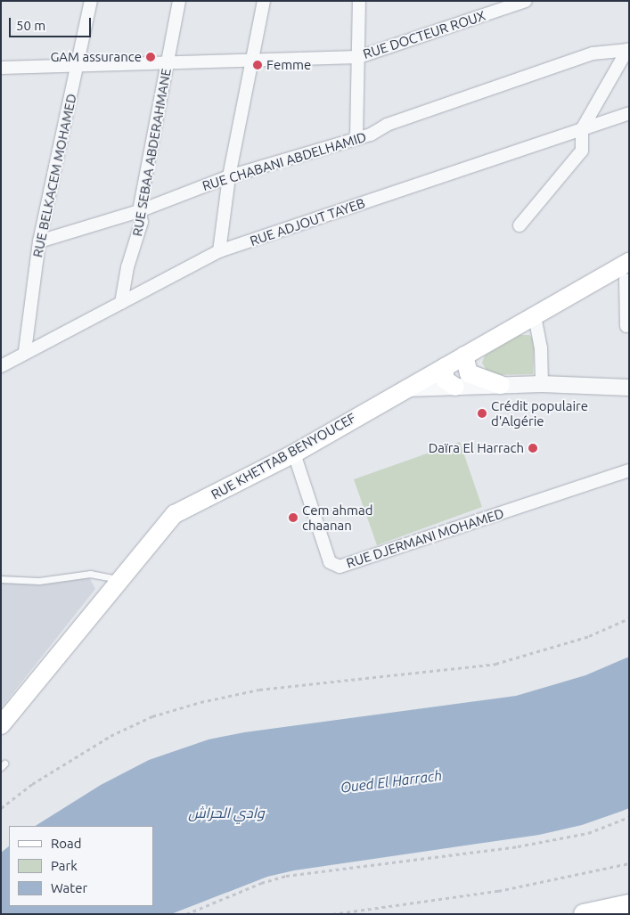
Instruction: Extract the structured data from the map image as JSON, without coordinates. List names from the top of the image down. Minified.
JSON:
{"streets":{"main road":["RUE KHETTAB BENYOUCEF"],"street":["RUE DOCTEUR ROUX","RUE SEBAA ABDERAHMANE","RUE CHABANI ABDELHAMID","RUE BELKACEM MOHAMED","RUE ADJOUT TAYEB","RUE DJERMANI MOHAMED"]},"crossings":[["RUE DOCTEUR ROUX","RUE SEBAA ABDERAHMANE"],["RUE DOCTEUR ROUX","RUE BELKACEM MOHAMED"],["RUE SEBAA ABDERAHMANE","RUE CHABANI ABDELHAMID"],["RUE SEBAA ABDERAHMANE","RUE ADJOUT TAYEB"],["RUE CHABANI ABDELHAMID","RUE BELKACEM MOHAMED"],["RUE BELKACEM MOHAMED","RUE ADJOUT TAYEB"],["RUE KHETTAB BENYOUCEF","RUE DJERMANI MOHAMED"]],"water":["Oued El Harrach","وادي الحراش"],"places":["GAM assurance","Femme","Crédit populaire d'Algérie","Daïra El Harrach","Cem ahmad chaanan"],"legend":["Road","Park","Water"],"scale_bar":"50 m"}
